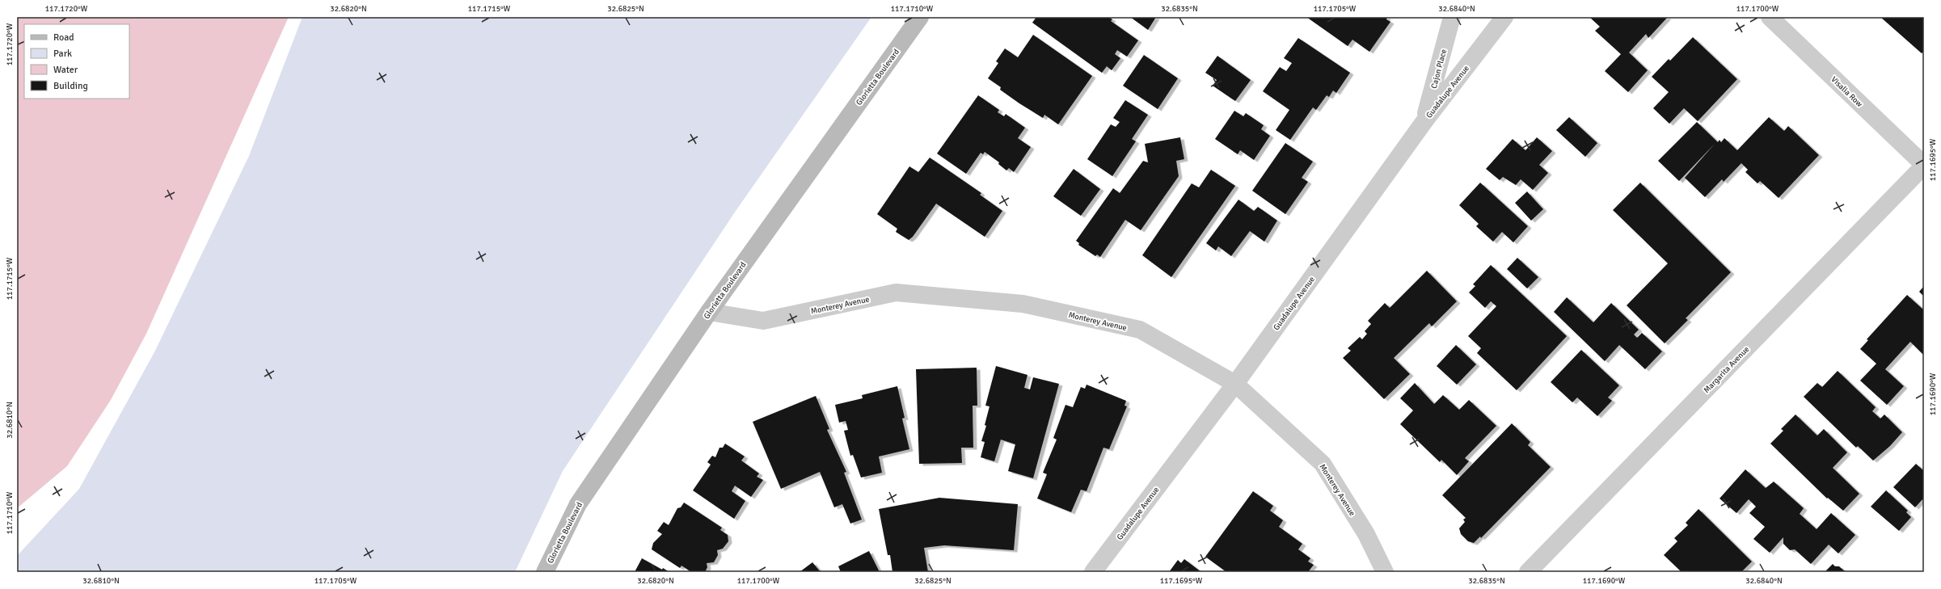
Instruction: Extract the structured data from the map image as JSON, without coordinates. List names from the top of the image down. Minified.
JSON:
{"streets":{"street":["Cajon Place","Glorietta Boulevard","Guadalupe Avenue","Visalia Row","Monterey Avenue","Margarita Avenue"]},"crossings":[["Cajon Place","Guadalupe Avenue"],["Glorietta Boulevard","Monterey Avenue"],["Guadalupe Avenue","Monterey Avenue"],["Visalia Row","Margarita Avenue"]],"legend":["Road","Park","Water","Building"],"coordinates":["117.1720°W","32.6820°N","117.1715°W","32.6825°N","117.1710°W","32.6835°N","117.1705°W","32.6840°N","117.1700°W","117.1695°W","117.1690°W","32.6810°N"]}
